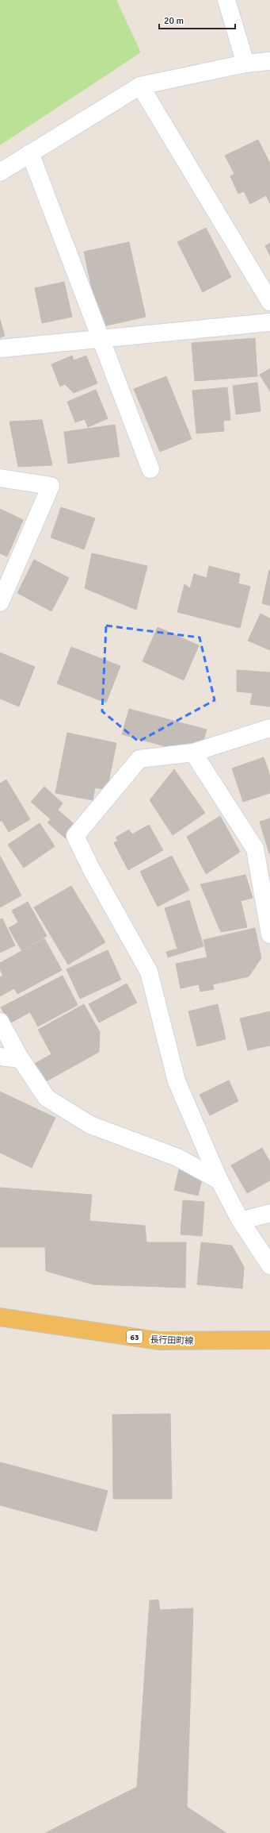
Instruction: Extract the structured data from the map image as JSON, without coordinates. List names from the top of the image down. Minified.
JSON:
{"streets":{"main road":["63","長行田町線"]},"scale_bar":"20 m"}
